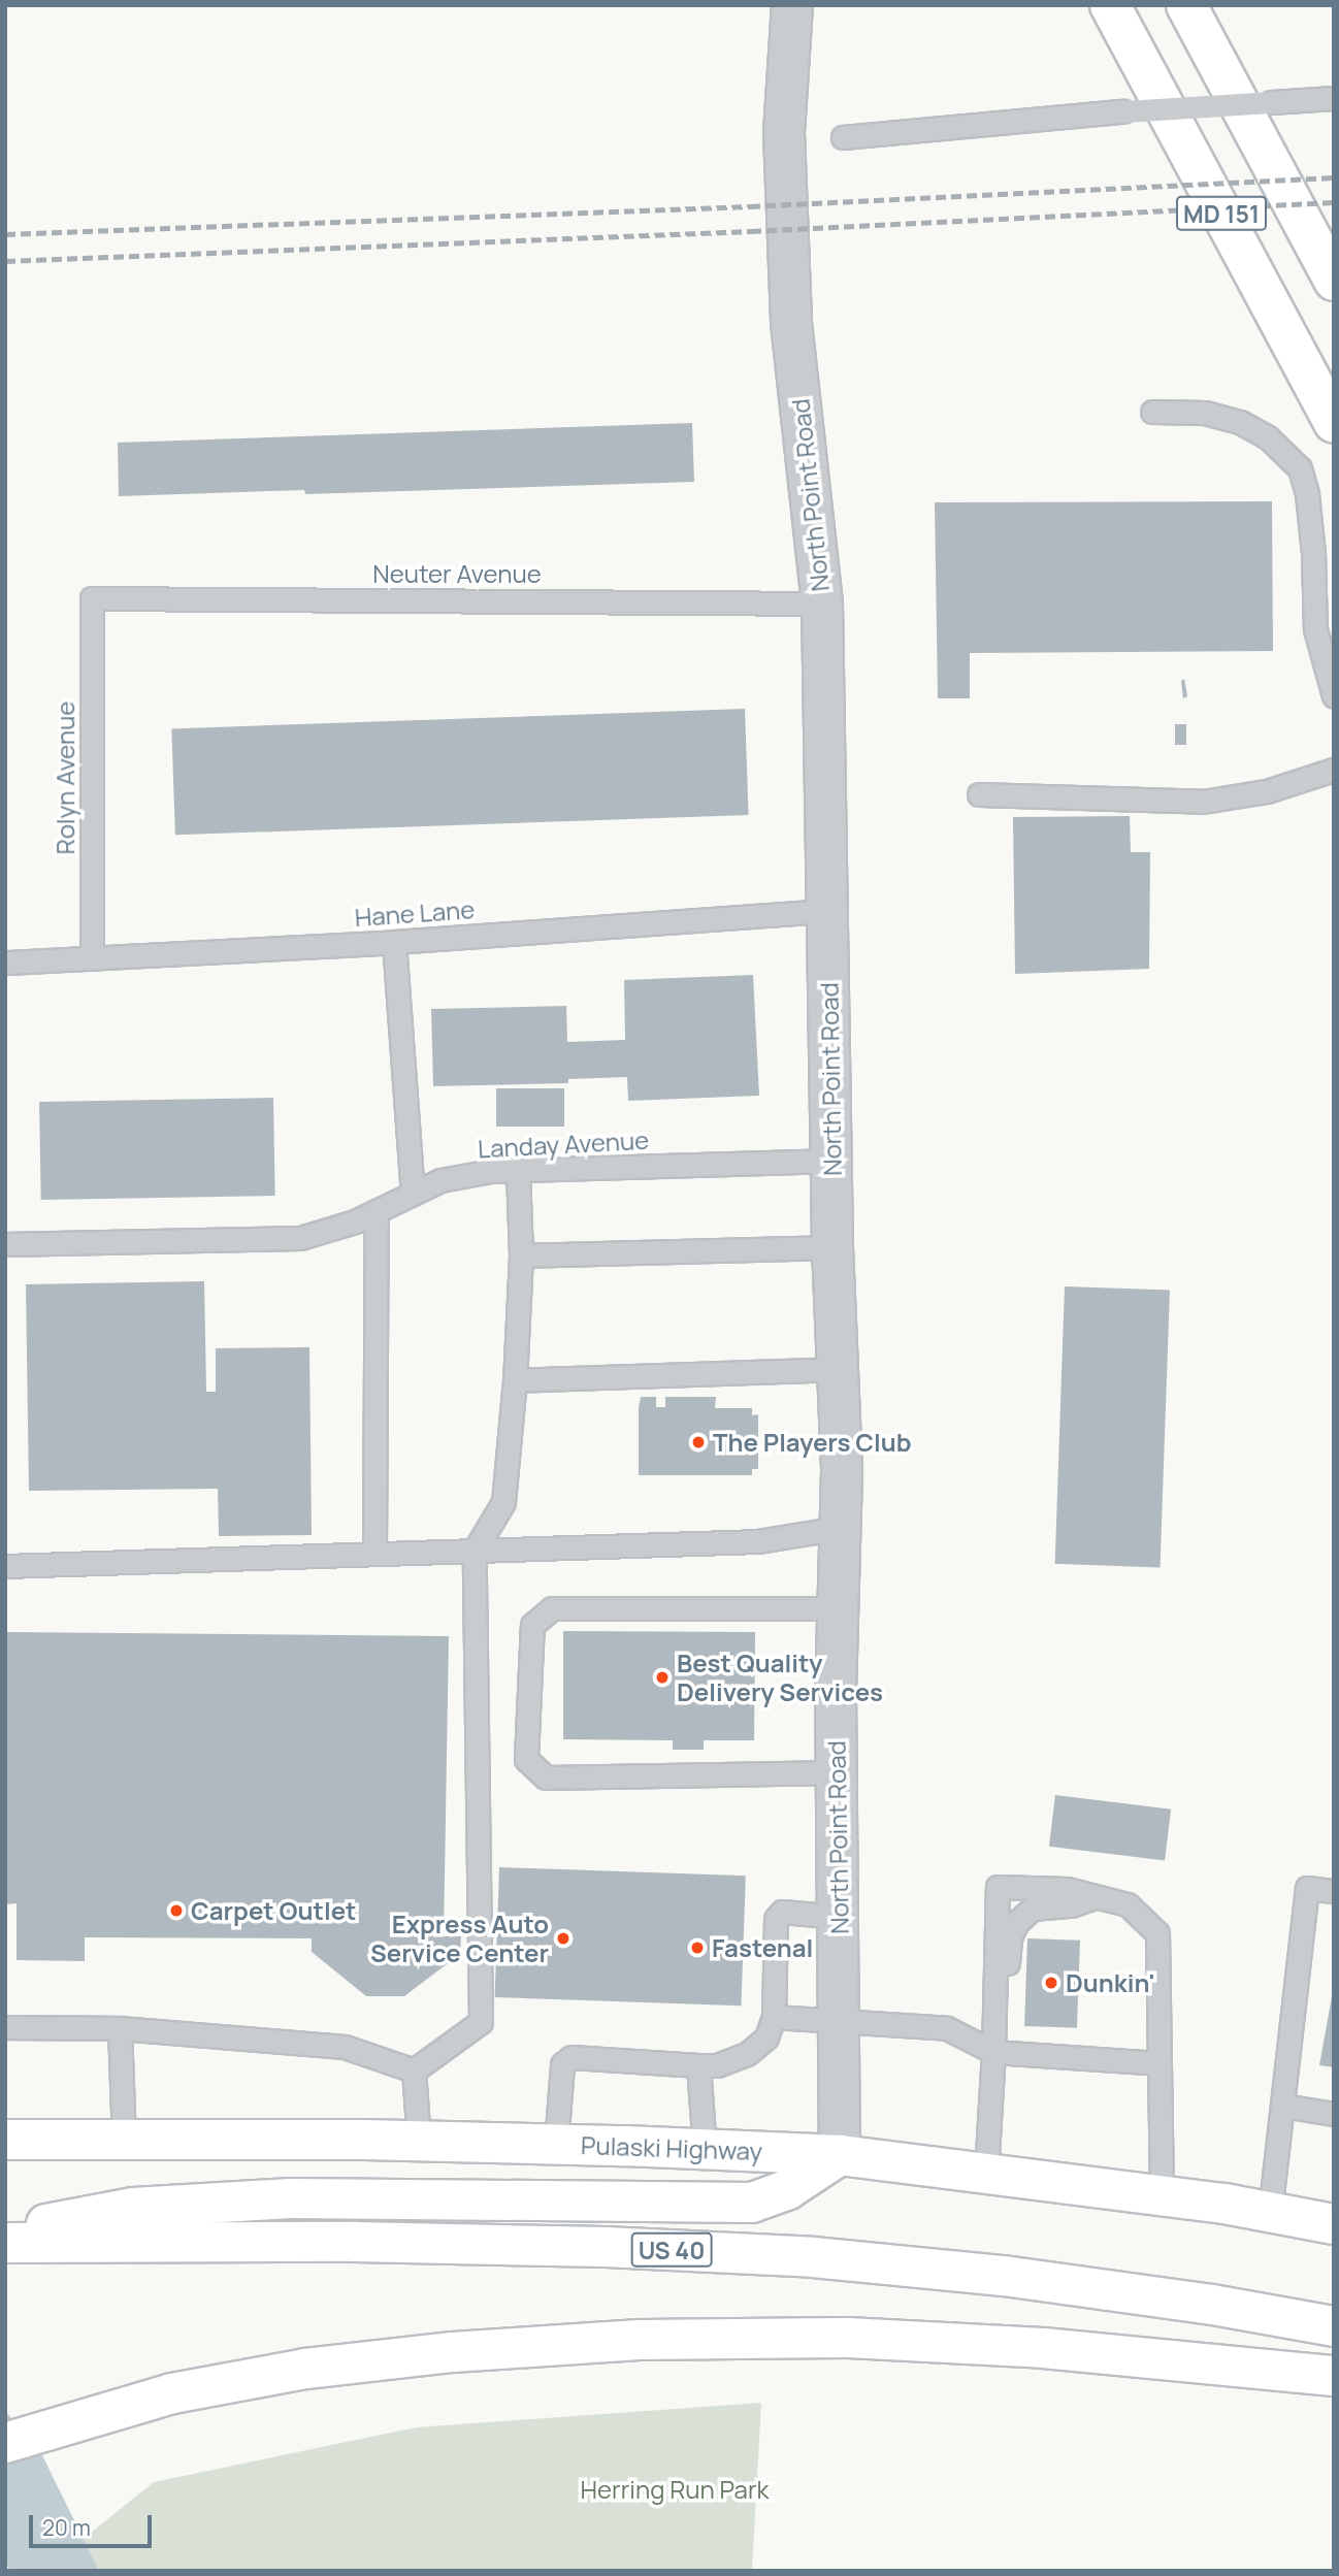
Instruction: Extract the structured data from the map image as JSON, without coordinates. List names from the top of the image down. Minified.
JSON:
{"streets":{"main road":["MD 151","Pulaski Highway","US 40"],"street":["North Point Road"],"lane":["Neuter Avenue","Rolyn Avenue","Hane Lane","Landay Avenue"]},"crossings":[["North Point Road","Neuter Avenue"],["North Point Road","Hane Lane"],["North Point Road","Landay Avenue"],["North Point Road","Pulaski Highway"],["Neuter Avenue","Rolyn Avenue"],["Rolyn Avenue","Hane Lane"]],"parks":["Herring Run Park"],"places":["The Players Club","Best Quality Delivery Services","Carpet Outlet","Express Auto Service Center","Fastenal","Dunkin'"],"scale_bar":"20 m"}
